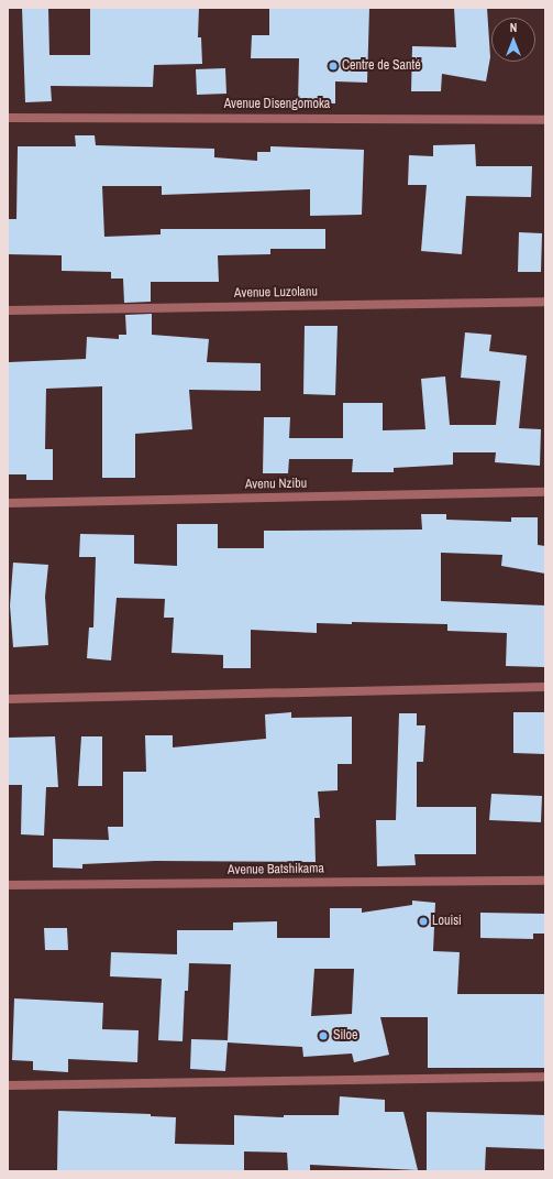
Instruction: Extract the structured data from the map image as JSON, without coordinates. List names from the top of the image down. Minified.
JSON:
{"streets":{"street":["Avenue Disengomoka","Avenue Luzolanu","Avenu Nzibu","Avenue Batshikama"]},"places":["Centre de Santé","Louisi","Siloe"],"north":"top"}
